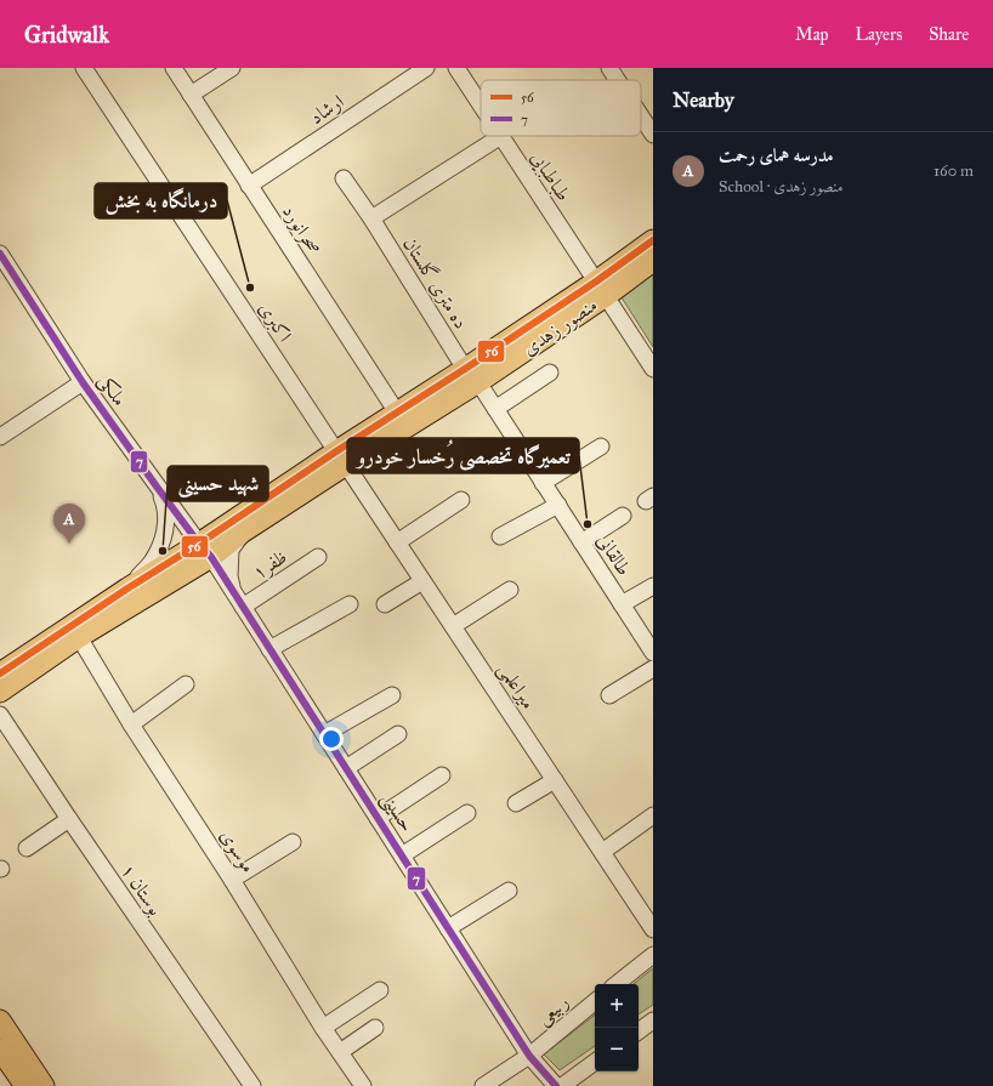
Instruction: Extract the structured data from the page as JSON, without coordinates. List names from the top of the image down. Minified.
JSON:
{"streets":{"main road":["منصور زهدی"],"street":["ارشاد","طباطبایی","صحرانورد","ده متری گلستان","اکبری","ملکی","طالقانی","ظفر۱","میراعلمی","حسینی","موسوی","بوستان ۱","ربیعی"]},"crossings":[["ارشاد","صحرانورد"],["طباطبایی","منصور زهدی"],["صحرانورد","منصور زهدی"],["ده متری گلستان","منصور زهدی"],["ده متری گلستان","طالقانی"],["اکبری","منصور زهدی"],["اکبری","میراعلمی"],["منصور زهدی","ملکی"],["منصور زهدی","طالقانی"],["منصور زهدی","میراعلمی"],["منصور زهدی","حسینی"],["منصور زهدی","موسوی"],["ملکی","حسینی"],["ظفر۱","حسینی"],["حسینی","ربیعی"]],"places":["درمانگاه به بخش","تعمیرگاه تخصصی رُخسار خودرو","شهید حسینی"],"lines":["transit line 56","transit line 7"],"legend":["56","7"],"page":{"header":"Gridwalk","nav":["Map","Layers","Share"],"heading":"Nearby","list":[{"mark":"A","name":"مدرسه همای رحمت","note":"School · منصور زهدی","value":"160 m"}],"pins":"A","map_buttons":["+","−"]}}
